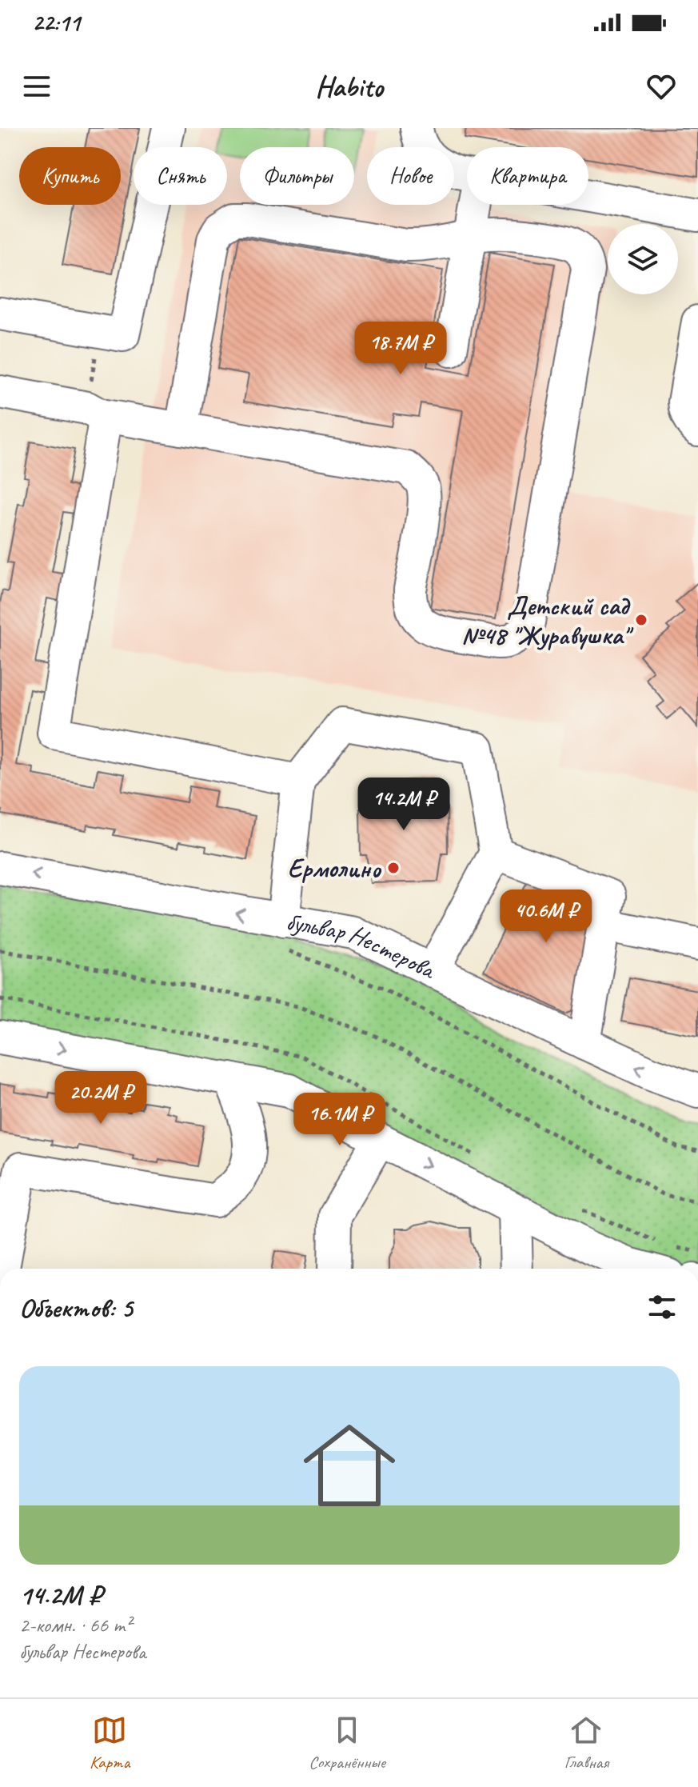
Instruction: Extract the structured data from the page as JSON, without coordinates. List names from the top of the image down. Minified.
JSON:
{"streets":{"street":["бульвар Нестерова"]},"places":["Детский сад №48 \"Журавушка\"","Ермолино"],"page":{"status":"22:11","header":"Habito","chip":["Купить","Снять","Фильтры","Новое","Квартира"],"price":["18.7M ₽","14.2M ₽","40.6M ₽","20.2M ₽","16.1M ₽"],"heading":"Объектов: 5","list":[{"name":"14.2M ₽","note":"2-комн. · 66 m² · бульвар Нестерова"}],"tabs":["Карта","Сохранённые","Главная"]}}
